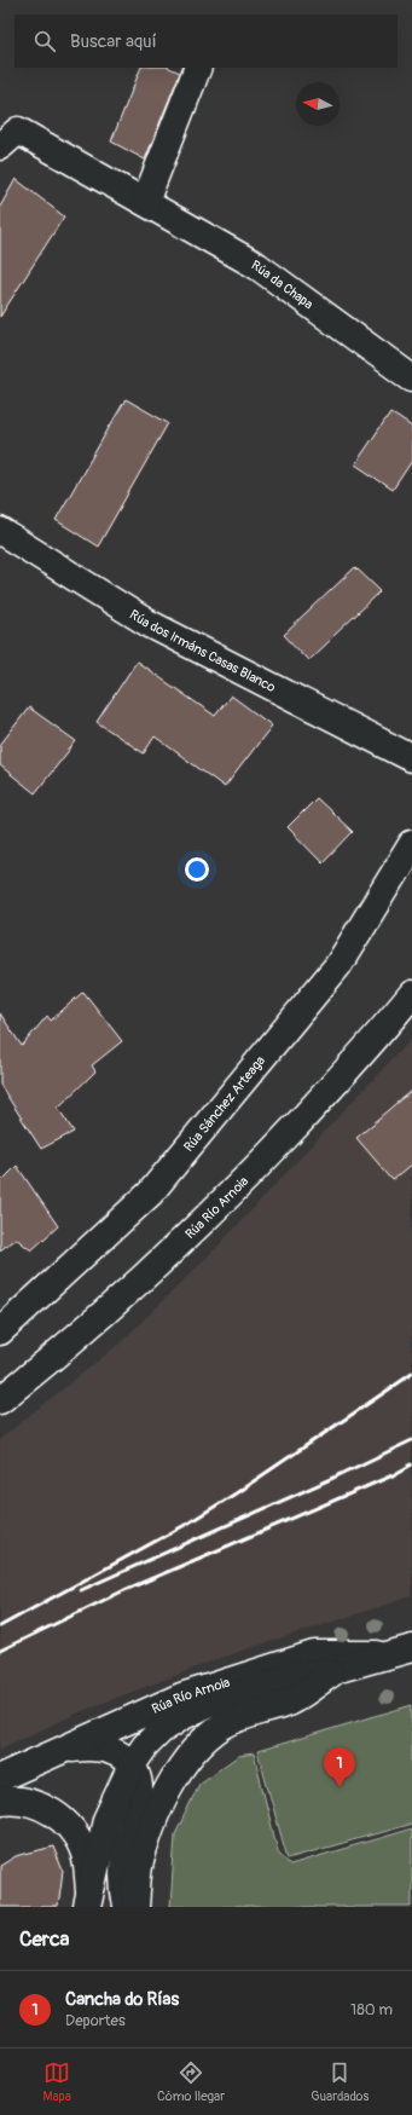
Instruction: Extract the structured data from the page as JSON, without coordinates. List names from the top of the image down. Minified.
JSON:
{"streets":{"street":["Rúa da Chapa","Rúa dos Irmáns Casas Blanco","Rúa Sánchez Arteaga","Rúa Río Arnoia"]},"north":"left","page":{"search":"Buscar aquí","pins":"1","heading":"Cerca","list":[{"mark":"1","name":"Cancha do Rías","note":"Deportes","value":"180 m"}],"nav":["Mapa","Cómo llegar","Guardados"]}}
